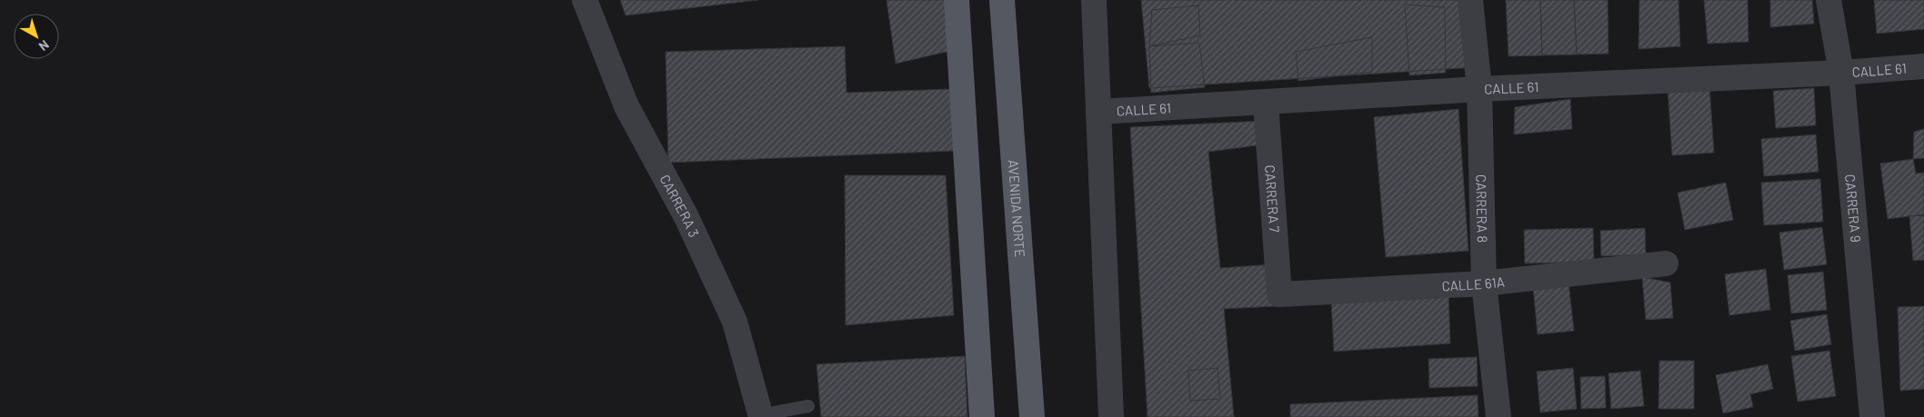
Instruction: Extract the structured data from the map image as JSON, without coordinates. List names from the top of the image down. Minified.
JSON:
{"streets":{"main road":["AVENIDA NORTE"],"street":["CALLE 61","CARRERA 7","CARRERA 3","CARRERA 9","CARRERA 8","CALLE 61A"]},"crossings":[["CALLE 61","CARRERA 7"],["CALLE 61","CARRERA 9"],["CALLE 61","CARRERA 8"],["CARRERA 7","CALLE 61A"],["CARRERA 8","CALLE 61A"]],"north":"bottom right"}
